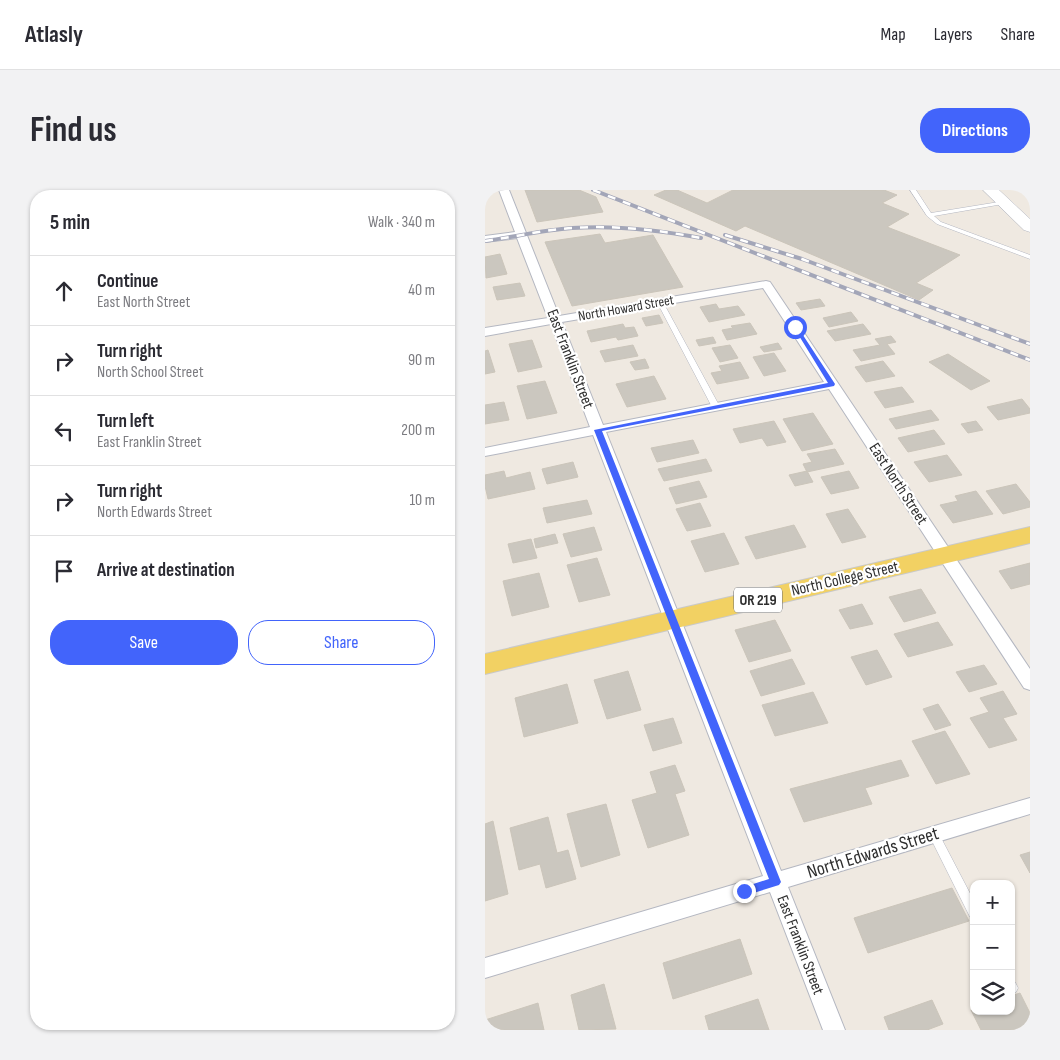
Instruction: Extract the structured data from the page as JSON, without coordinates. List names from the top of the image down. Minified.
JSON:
{"streets":{"main road":["North College Street","OR 219"],"street":["North Howard Street","East Franklin Street","East North Street","North Edwards Street"]},"crossings":[["North Howard Street","East Franklin Street"],["North Howard Street","East North Street"],["East Franklin Street","North College Street"],["East Franklin Street","North Edwards Street"],["East North Street","North College Street"]],"page":{"header":"Atlasly","nav":["Map","Layers","Share"],"buttons":["Directions",["Save","Share"]],"title":"Find us","heading":["5 min","Walk · 340 m"],"list":[["Continue","East North Street","40 m"],["Turn right","North School Street","90 m"],["Turn left","East Franklin Street","200 m"],["Turn right","North Edwards Street","10 m"],"Arrive at destination"],"map_buttons":["+","−"]}}
